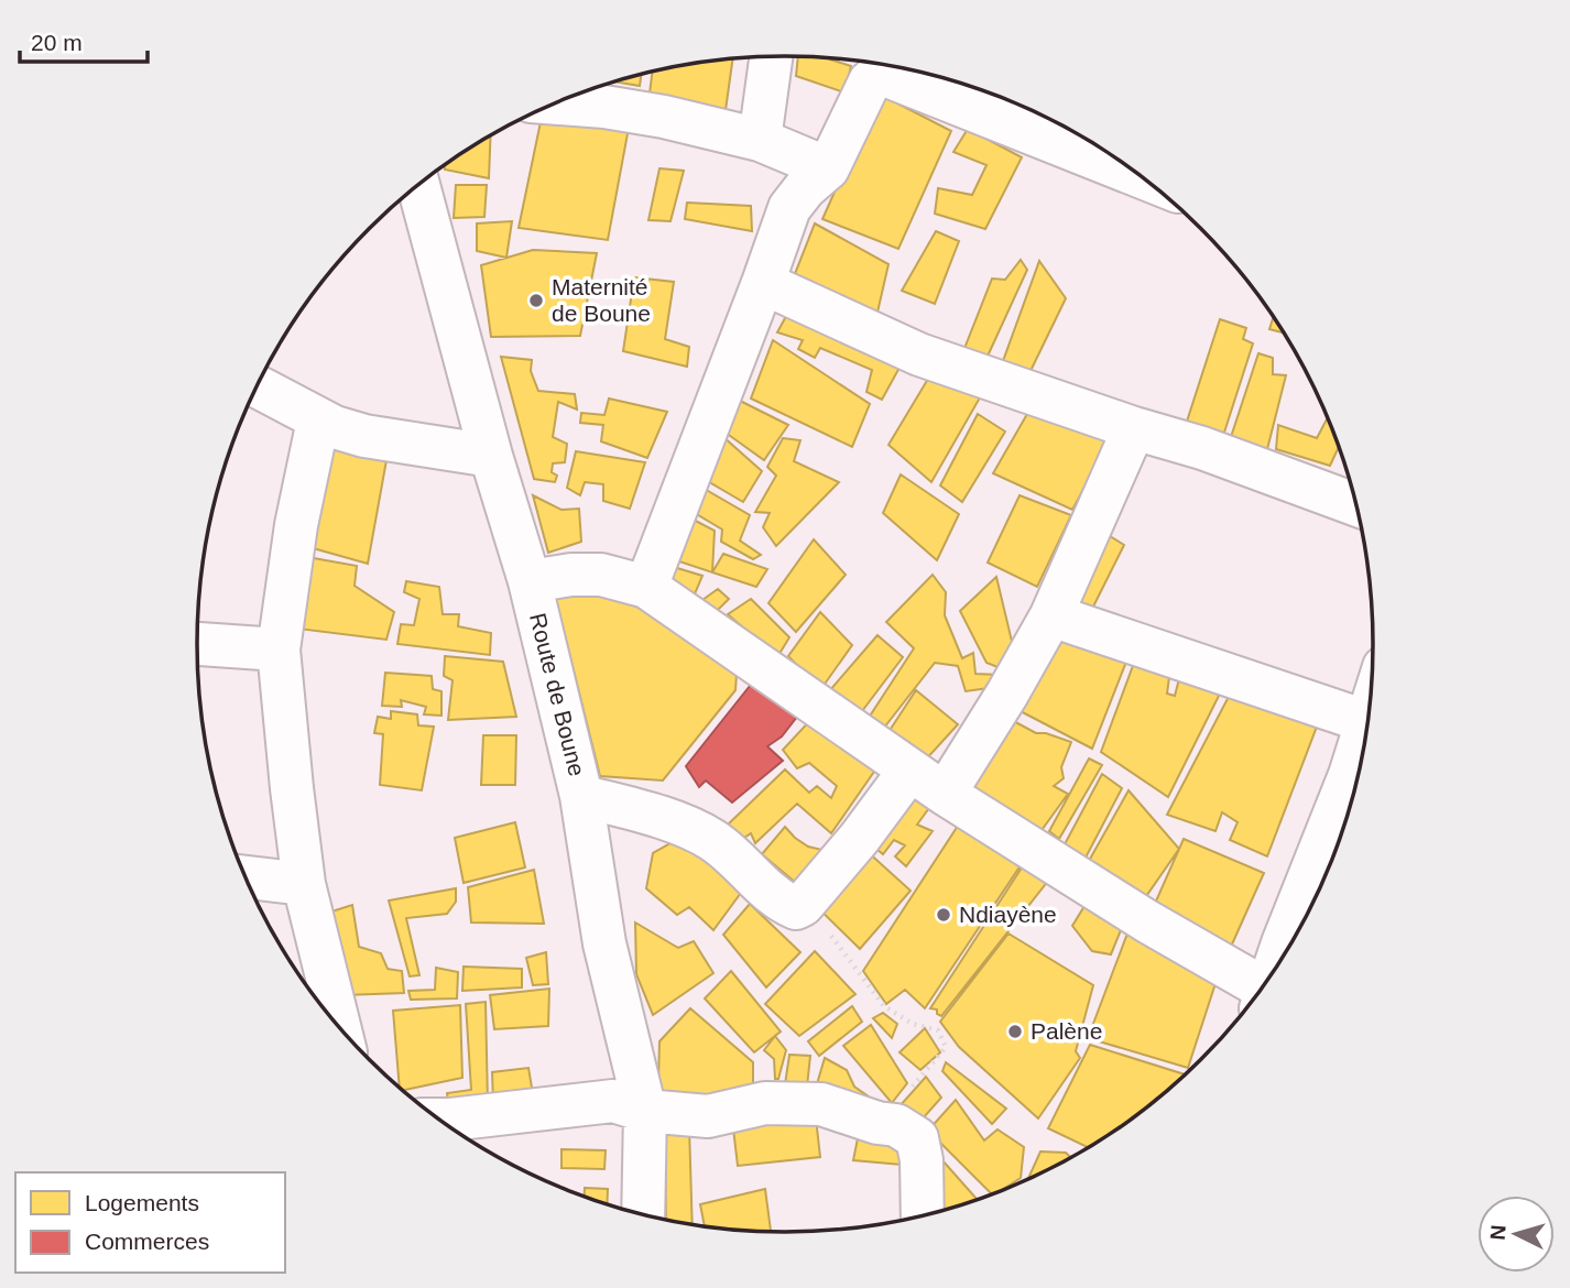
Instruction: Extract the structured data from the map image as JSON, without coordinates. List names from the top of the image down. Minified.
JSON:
{"streets":{"street":["Route de Boune"]},"places":["Maternité de Boune","Ndiayène","Palène"],"legend":["Logements","Commerces"],"scale_bar":"20 m","north":"left"}
